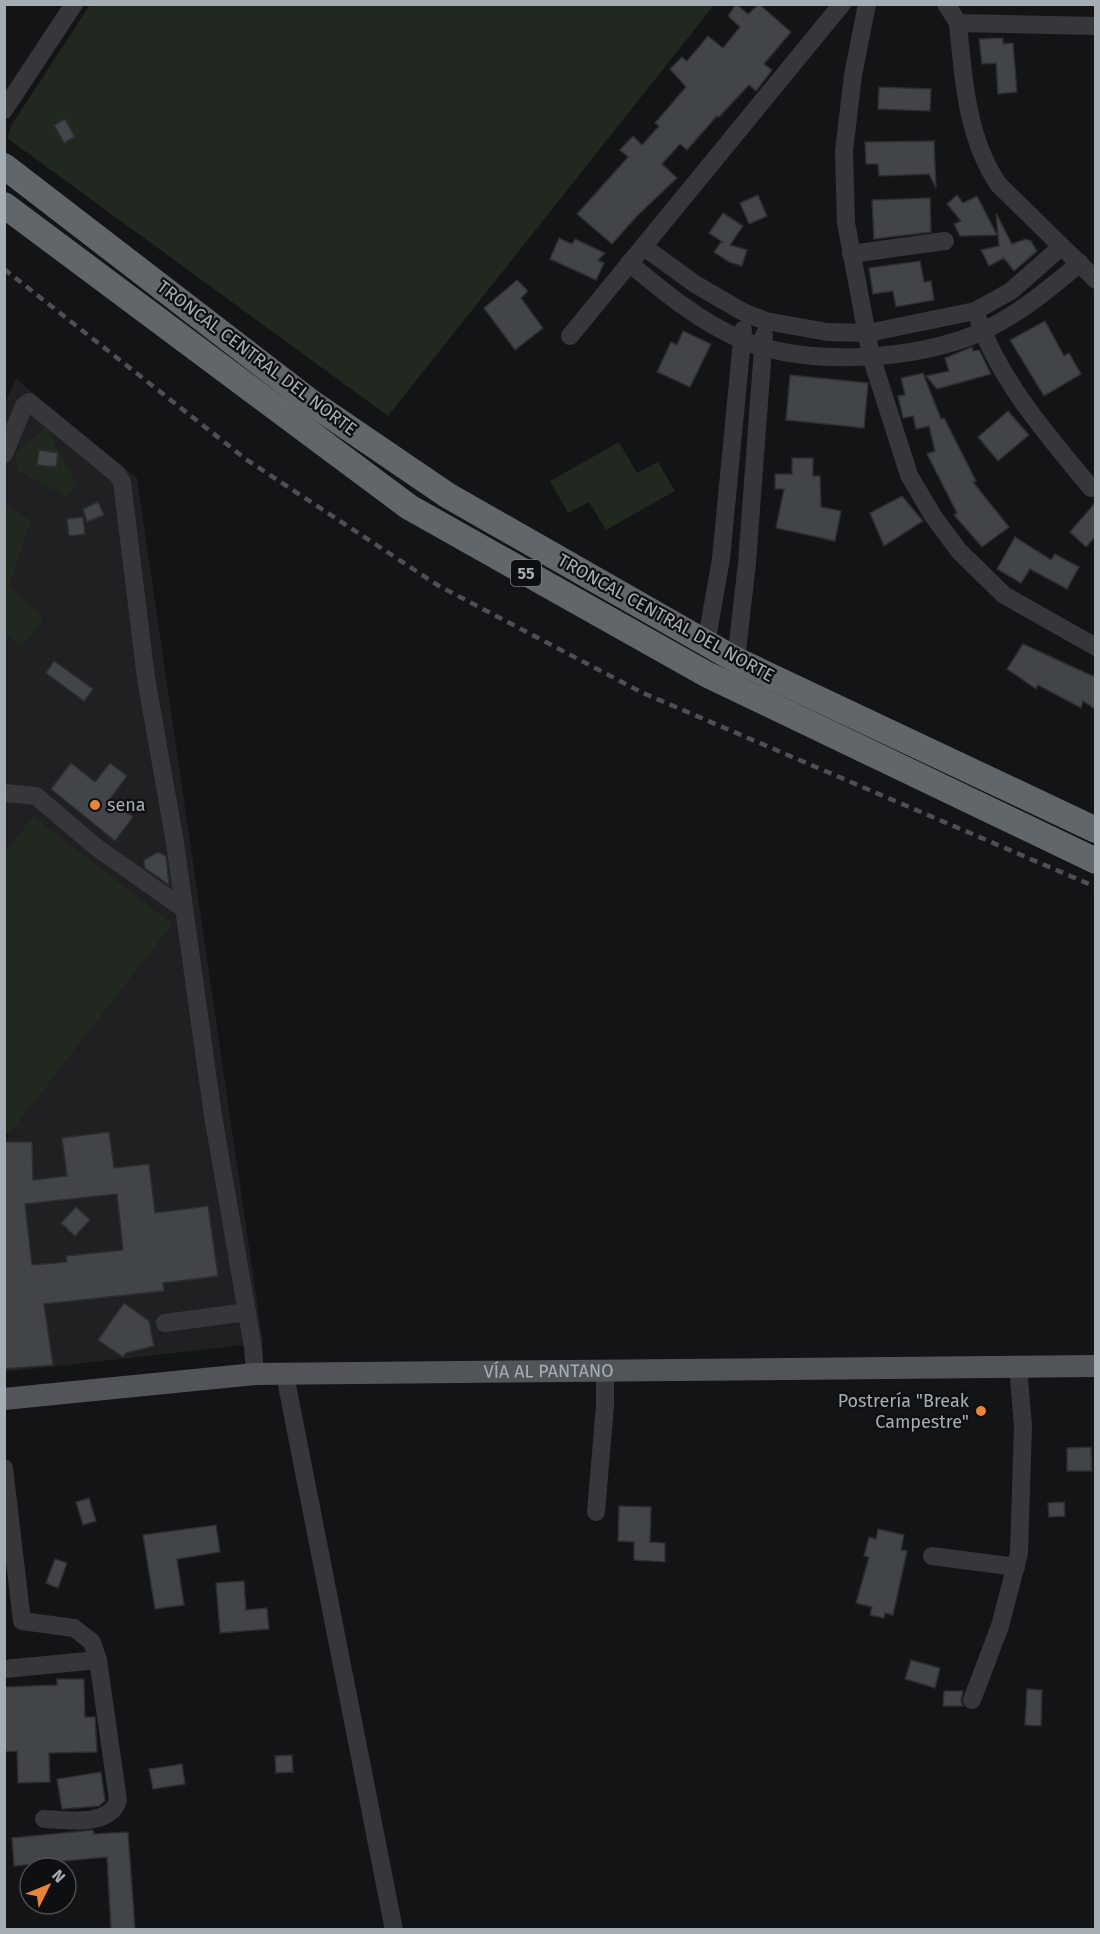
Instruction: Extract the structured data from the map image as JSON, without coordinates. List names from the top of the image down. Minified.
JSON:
{"streets":{"highway":["TRONCAL CENTRAL DEL NORTE","55"],"main road":["VÍA AL PANTANO"]},"places":["sena","Postrería \"Break Campestre\""],"north":"top right"}
